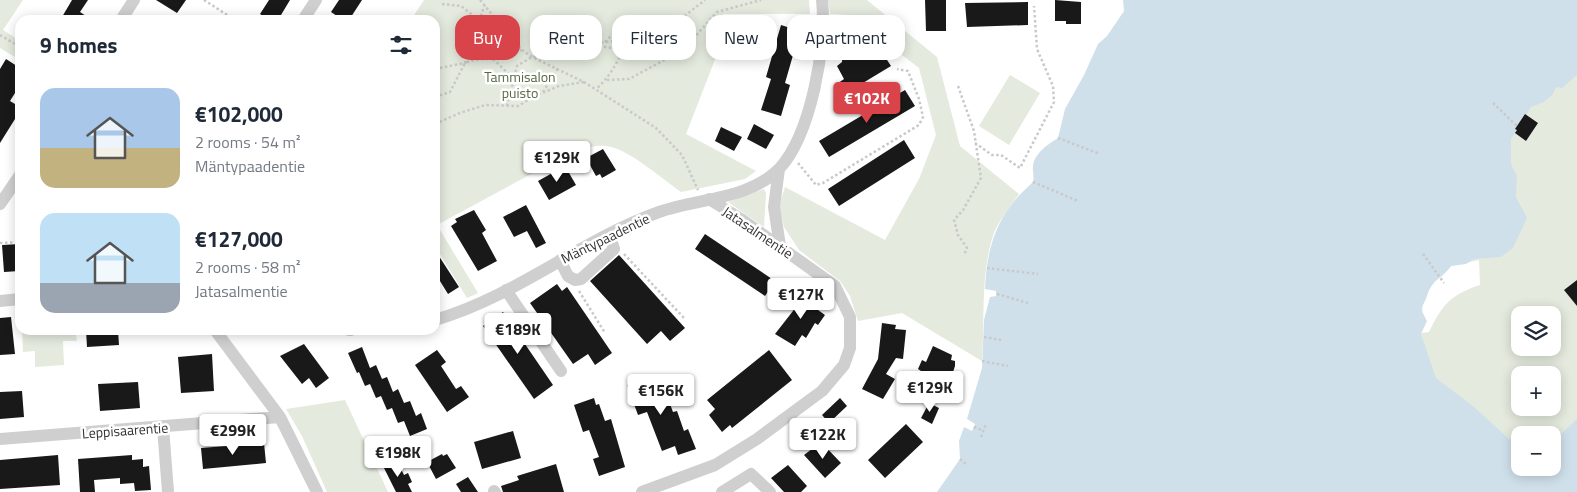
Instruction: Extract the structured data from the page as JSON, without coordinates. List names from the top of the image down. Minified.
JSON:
{"streets":{"street":["Jatasalmentie","Mäntypaadentie","Leppisaarentie"]},"crossings":[["Jatasalmentie","Mäntypaadentie"]],"parks":["Tammisalon puisto"],"page":{"chip":["Buy","Rent","Filters","New","Apartment"],"heading":"9 homes","list":[{"name":"€102,000","note":"2 rooms · 54 m² · Mäntypaadentie"},{"name":"€127,000","note":"2 rooms · 58 m² · Jatasalmentie"}],"price":["€102K","€129K","€127K","€189K","€129K","€156K","€299K","€122K","€198K"],"map_buttons":["+","−"]}}
